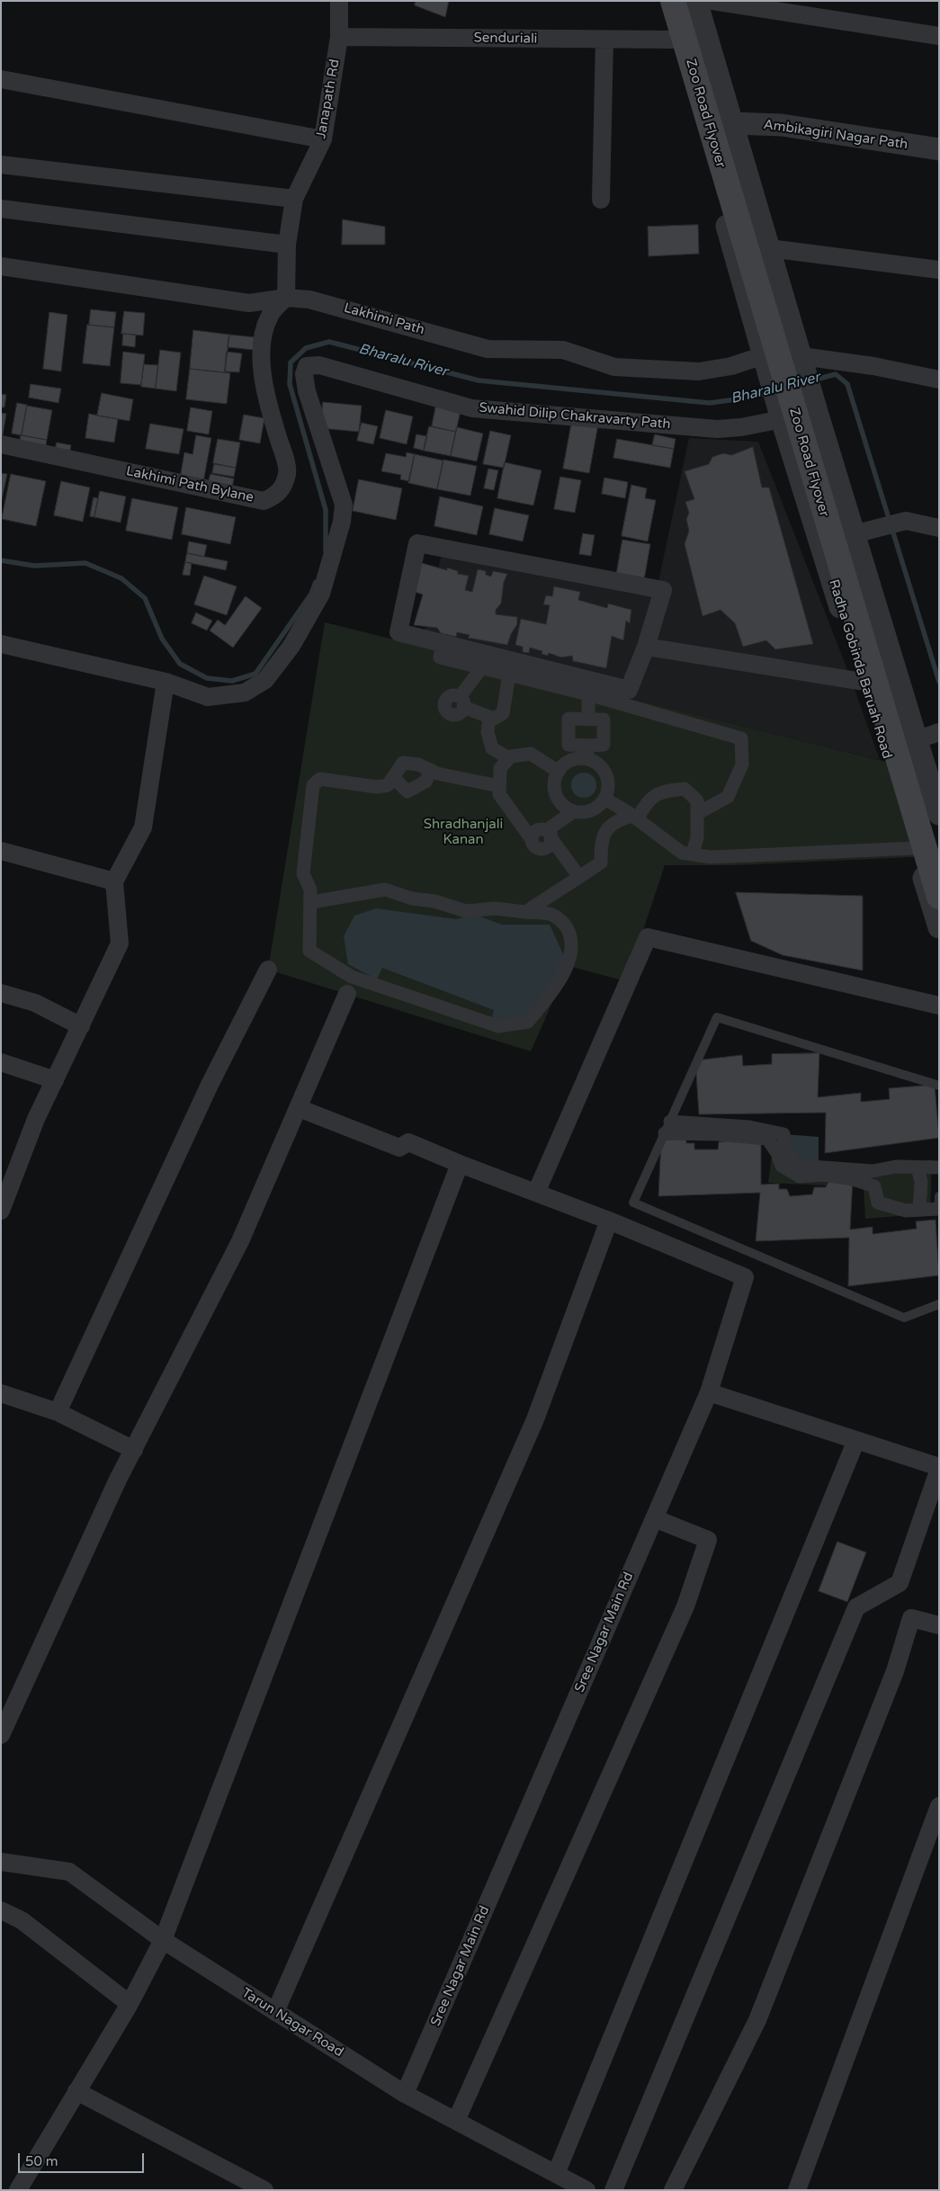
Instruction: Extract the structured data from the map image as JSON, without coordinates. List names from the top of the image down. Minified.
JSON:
{"streets":{"main road":["Zoo Road Flyover"],"street":["Senduriali","Janapath Rd","Ambikagiri Nagar Path","Lakhimi Path","Swahid Dilip Chakravarty Path","Lakhimi Path Bylane","Radha Gobinda Baruah Road","Sree Nagar Main Rd","Tarun Nagar Road"]},"crossings":[["Senduriali","Janapath Rd"],["Senduriali","Radha Gobinda Baruah Road"],["Janapath Rd","Lakhimi Path"],["Janapath Rd","Lakhimi Path Bylane"],["Lakhimi Path","Lakhimi Path Bylane"],["Lakhimi Path","Radha Gobinda Baruah Road"],["Swahid Dilip Chakravarty Path","Radha Gobinda Baruah Road"],["Sree Nagar Main Rd","Tarun Nagar Road"]],"water":["Bharalu River"],"parks":["Shradhanjali Kanan"],"scale_bar":"50 m"}
